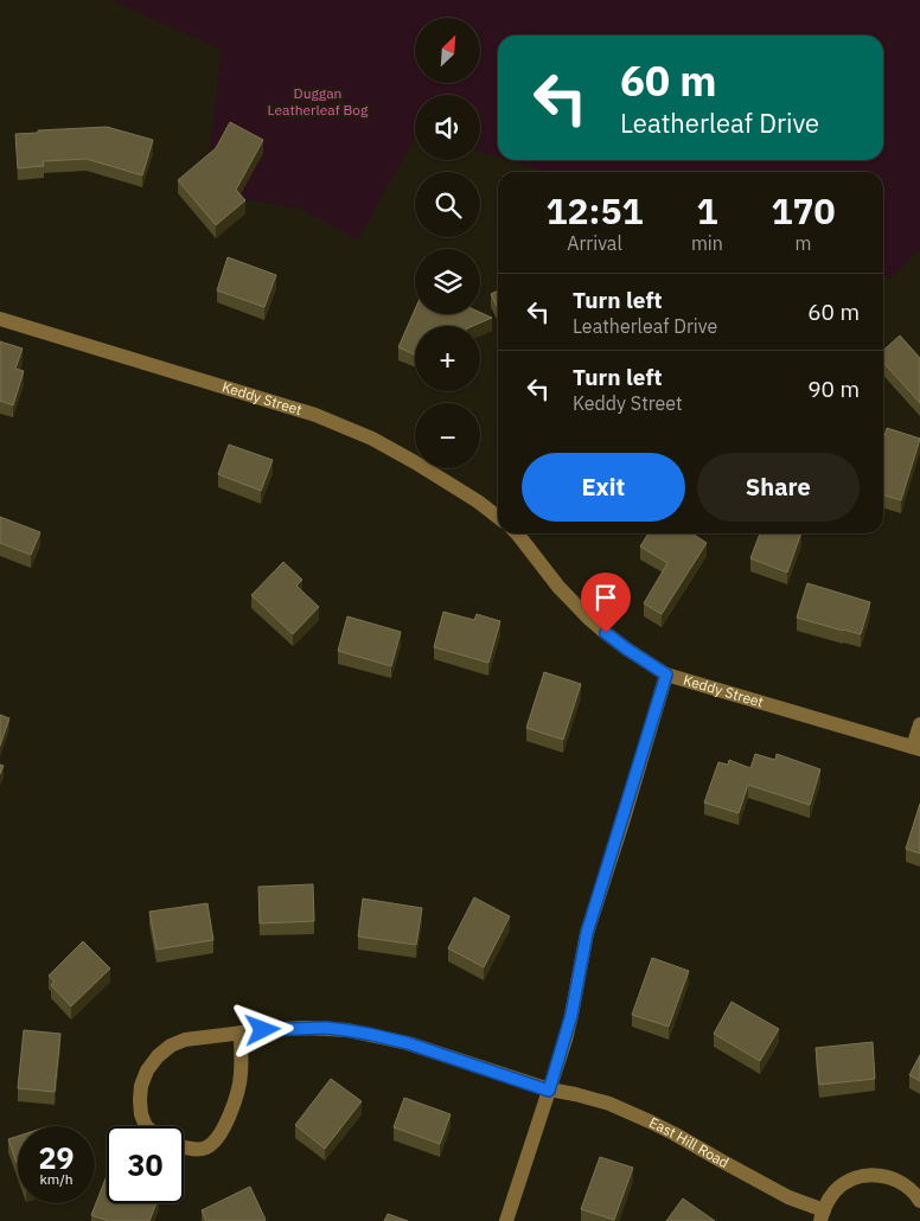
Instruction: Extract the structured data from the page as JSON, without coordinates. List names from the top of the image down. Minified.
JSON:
{"streets":{"street":["Keddy Street","East Hill Road"]},"parks":["Duggan Leatherleaf Bog"],"north":"top right","page":{"map_buttons":["+","−"],"turn":["60 m","Leatherleaf Drive"],"eta":["12:51","Arrival","1","min","170","m"],"list":[{"name":"Turn left","note":"Leatherleaf Drive","value":"60 m"},{"name":"Turn left","note":"Keddy Street","value":"90 m"}],"buttons":["Exit","Share"],"speed":"29 km/h","limit":"30"}}
